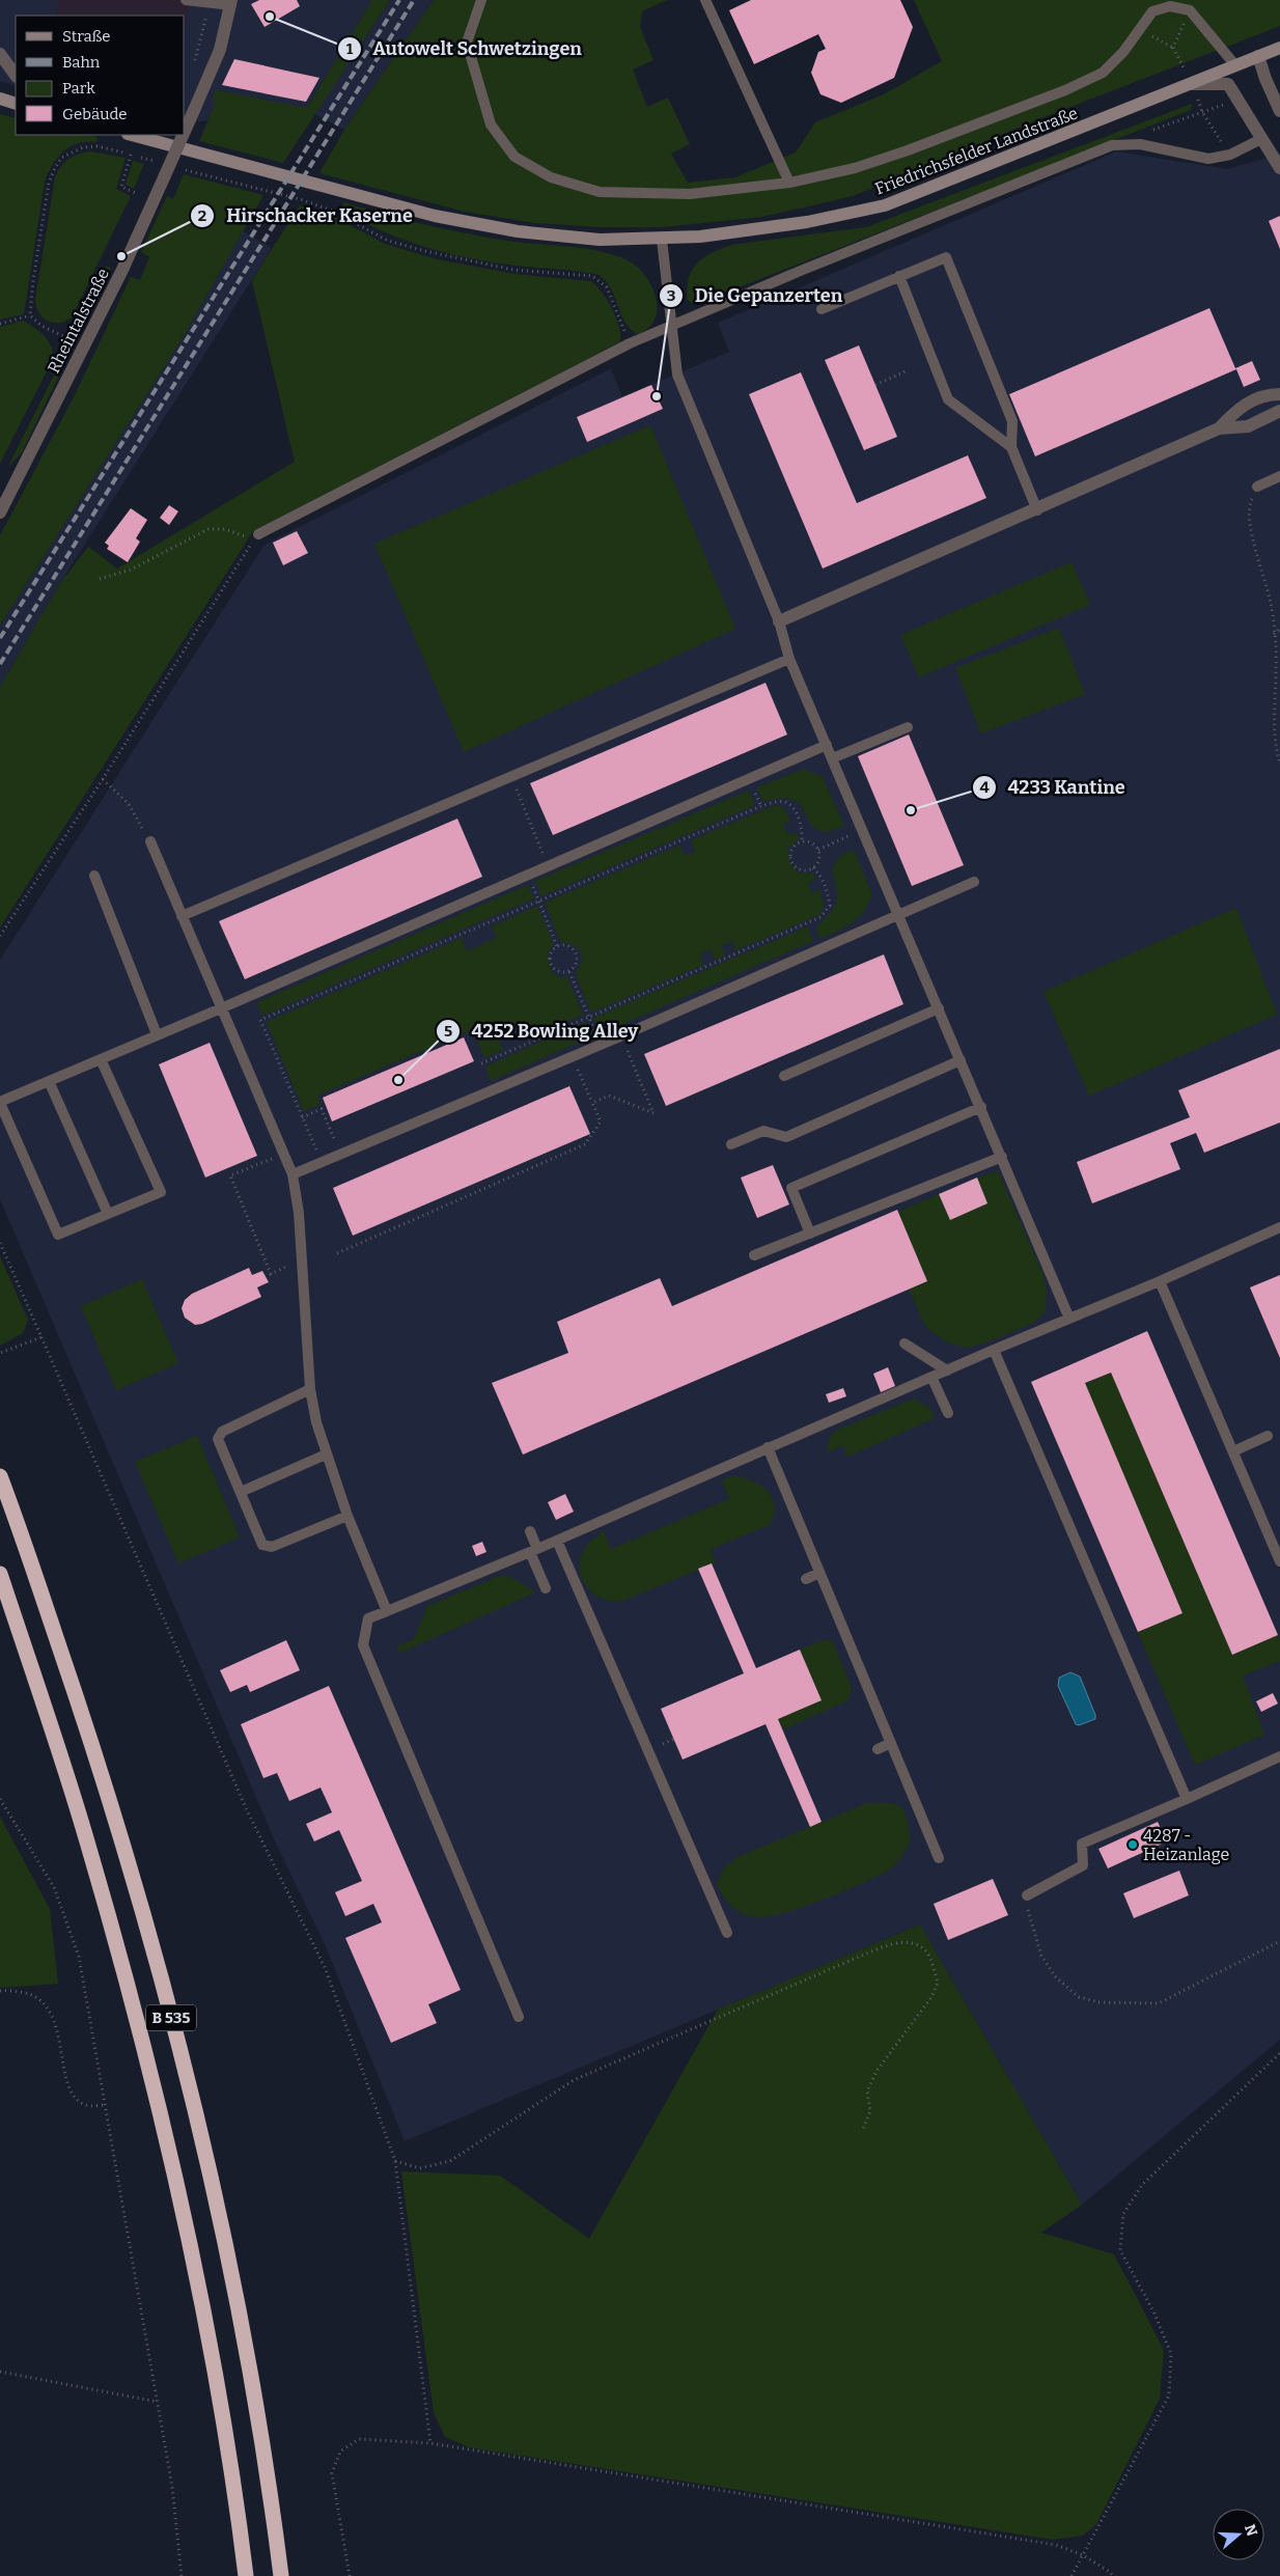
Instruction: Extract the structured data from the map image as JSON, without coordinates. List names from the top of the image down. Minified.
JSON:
{"streets":{"highway":["B 535"],"main road":["Friedrichsfelder Landstraße"],"street":["Rheintalstraße"]},"places":["Autowelt Schwetzingen","Hirschacker Kaserne","Die Gepanzerten","4233 Kantine","4252 Bowling Alley","4287 - Heizanlage"],"legend":["Straße","Bahn","Park","Gebäude"],"north":"right"}
